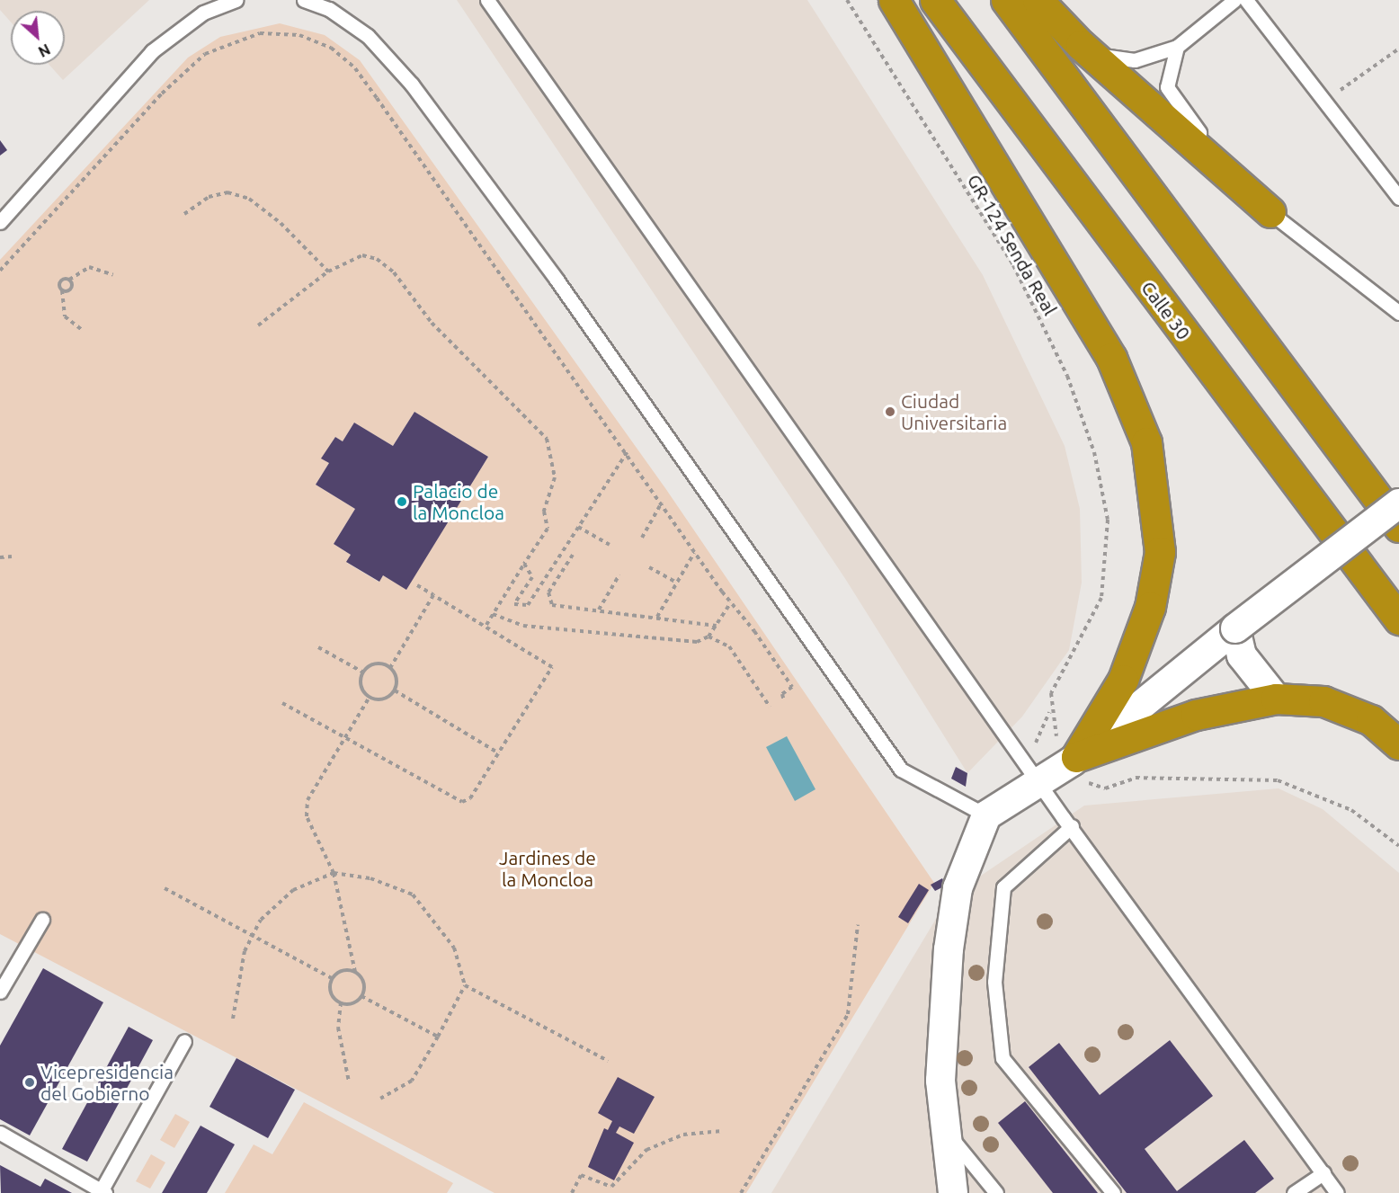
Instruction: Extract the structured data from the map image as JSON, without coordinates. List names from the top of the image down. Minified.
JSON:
{"streets":{"highway":["Calle 30"],"path":["GR-124 Senda Real"]},"parks":["Jardines de la Moncloa"],"places":["Ciudad Universitaria","Palacio de la Moncloa","Vicepresidencia del Gobierno"],"north":"bottom right"}
